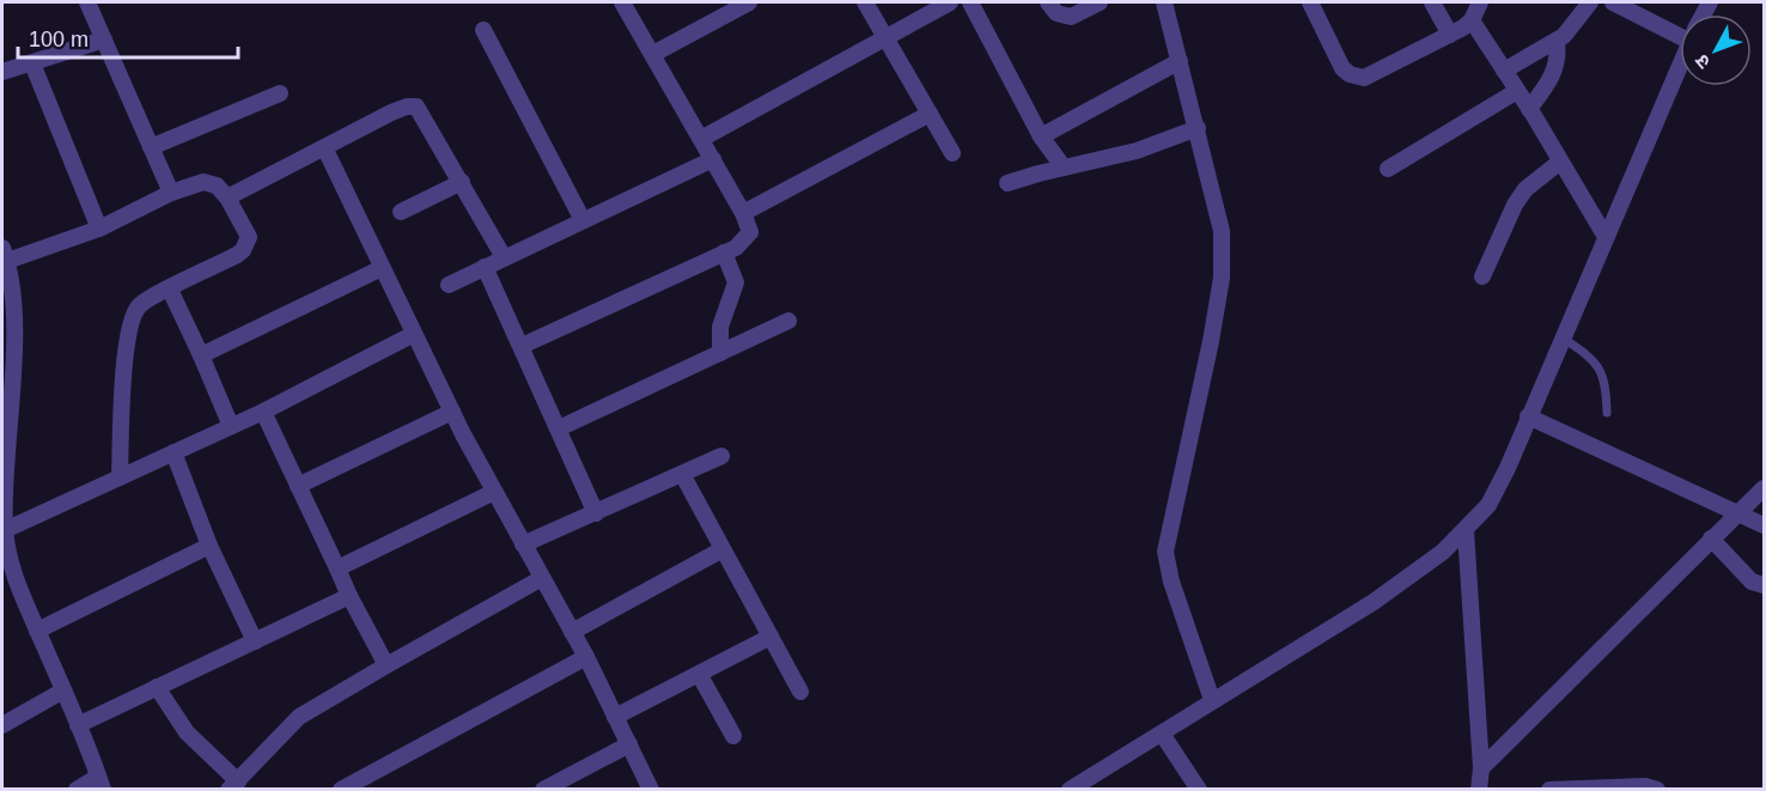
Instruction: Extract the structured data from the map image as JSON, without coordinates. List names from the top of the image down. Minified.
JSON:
{"scale_bar":"100 m","north":"bottom left"}
